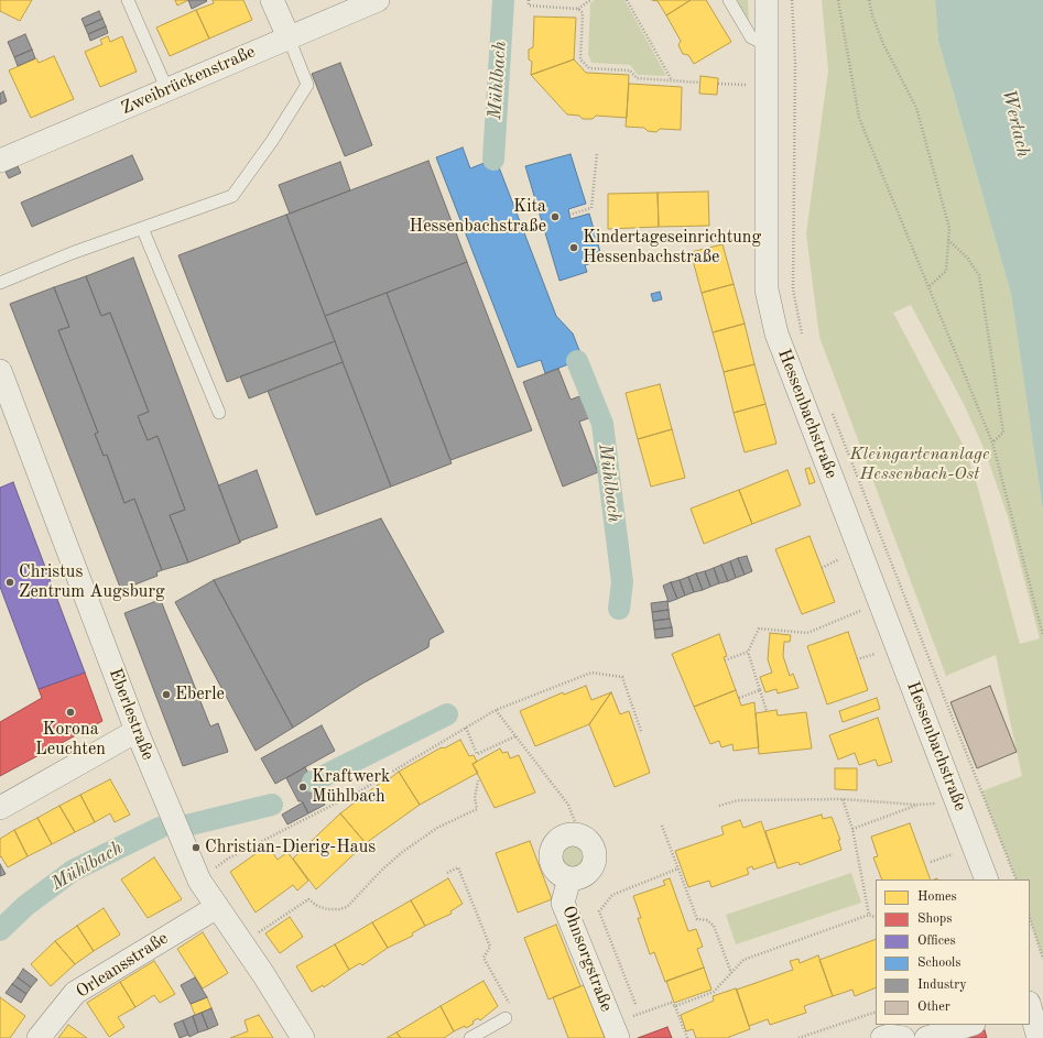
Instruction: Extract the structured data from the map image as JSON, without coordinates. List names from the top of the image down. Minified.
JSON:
{"streets":{"street":["Zweibrückenstraße","Hessenbachstraße","Eberlestraße","Ohnsorgstraße","Orleansstraße"]},"crossings":[["Eberlestraße","Orleansstraße"]],"water":["Mühlbach","Wertach"],"parks":["Kleingartenanlage Hessenbach-Ost"],"places":["Kita Hessenbachstraße","Kindertageseinrichtung Hessenbachstraße","Christus Zentrum Augsburg","Eberle","Korona Leuchten","Kraftwerk Mühlbach","Christian-Dierig-Haus"],"legend":["Homes","Shops","Offices","Schools","Industry","Other"]}
